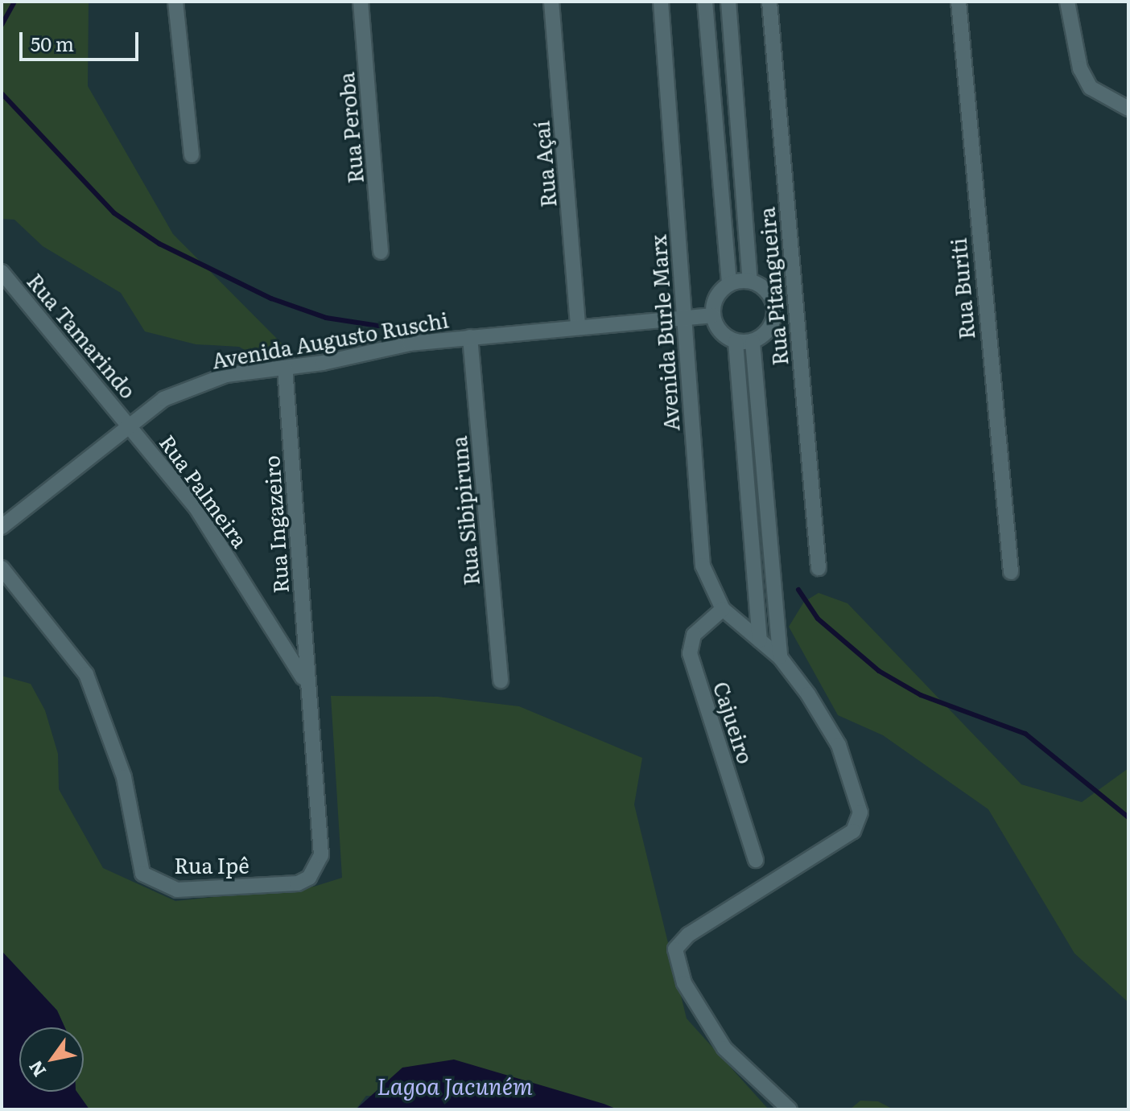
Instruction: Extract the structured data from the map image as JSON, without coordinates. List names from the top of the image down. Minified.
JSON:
{"streets":{"street":["Rua Peroba","Rua Açaí","Rua Pitangueira","Rua Buriti","Avenida Burle Marx","Rua Tamarindo","Avenida Augusto Ruschi","Rua Palmeira","Rua Sibipiruna","Rua Ingazeiro","Cajueiro","Rua Ipê"]},"crossings":[["Rua Açaí","Avenida Augusto Ruschi"],["Avenida Burle Marx","Avenida Augusto Ruschi"],["Avenida Burle Marx","Cajueiro"],["Rua Tamarindo","Avenida Augusto Ruschi"],["Rua Tamarindo","Rua Palmeira"],["Avenida Augusto Ruschi","Rua Palmeira"],["Avenida Augusto Ruschi","Rua Sibipiruna"],["Avenida Augusto Ruschi","Rua Ingazeiro"],["Rua Palmeira","Rua Ingazeiro"],["Rua Palmeira","Rua Ipê"],["Rua Ingazeiro","Rua Ipê"]],"water":["Lagoa Jacuném"],"scale_bar":"50 m","north":"bottom left"}
